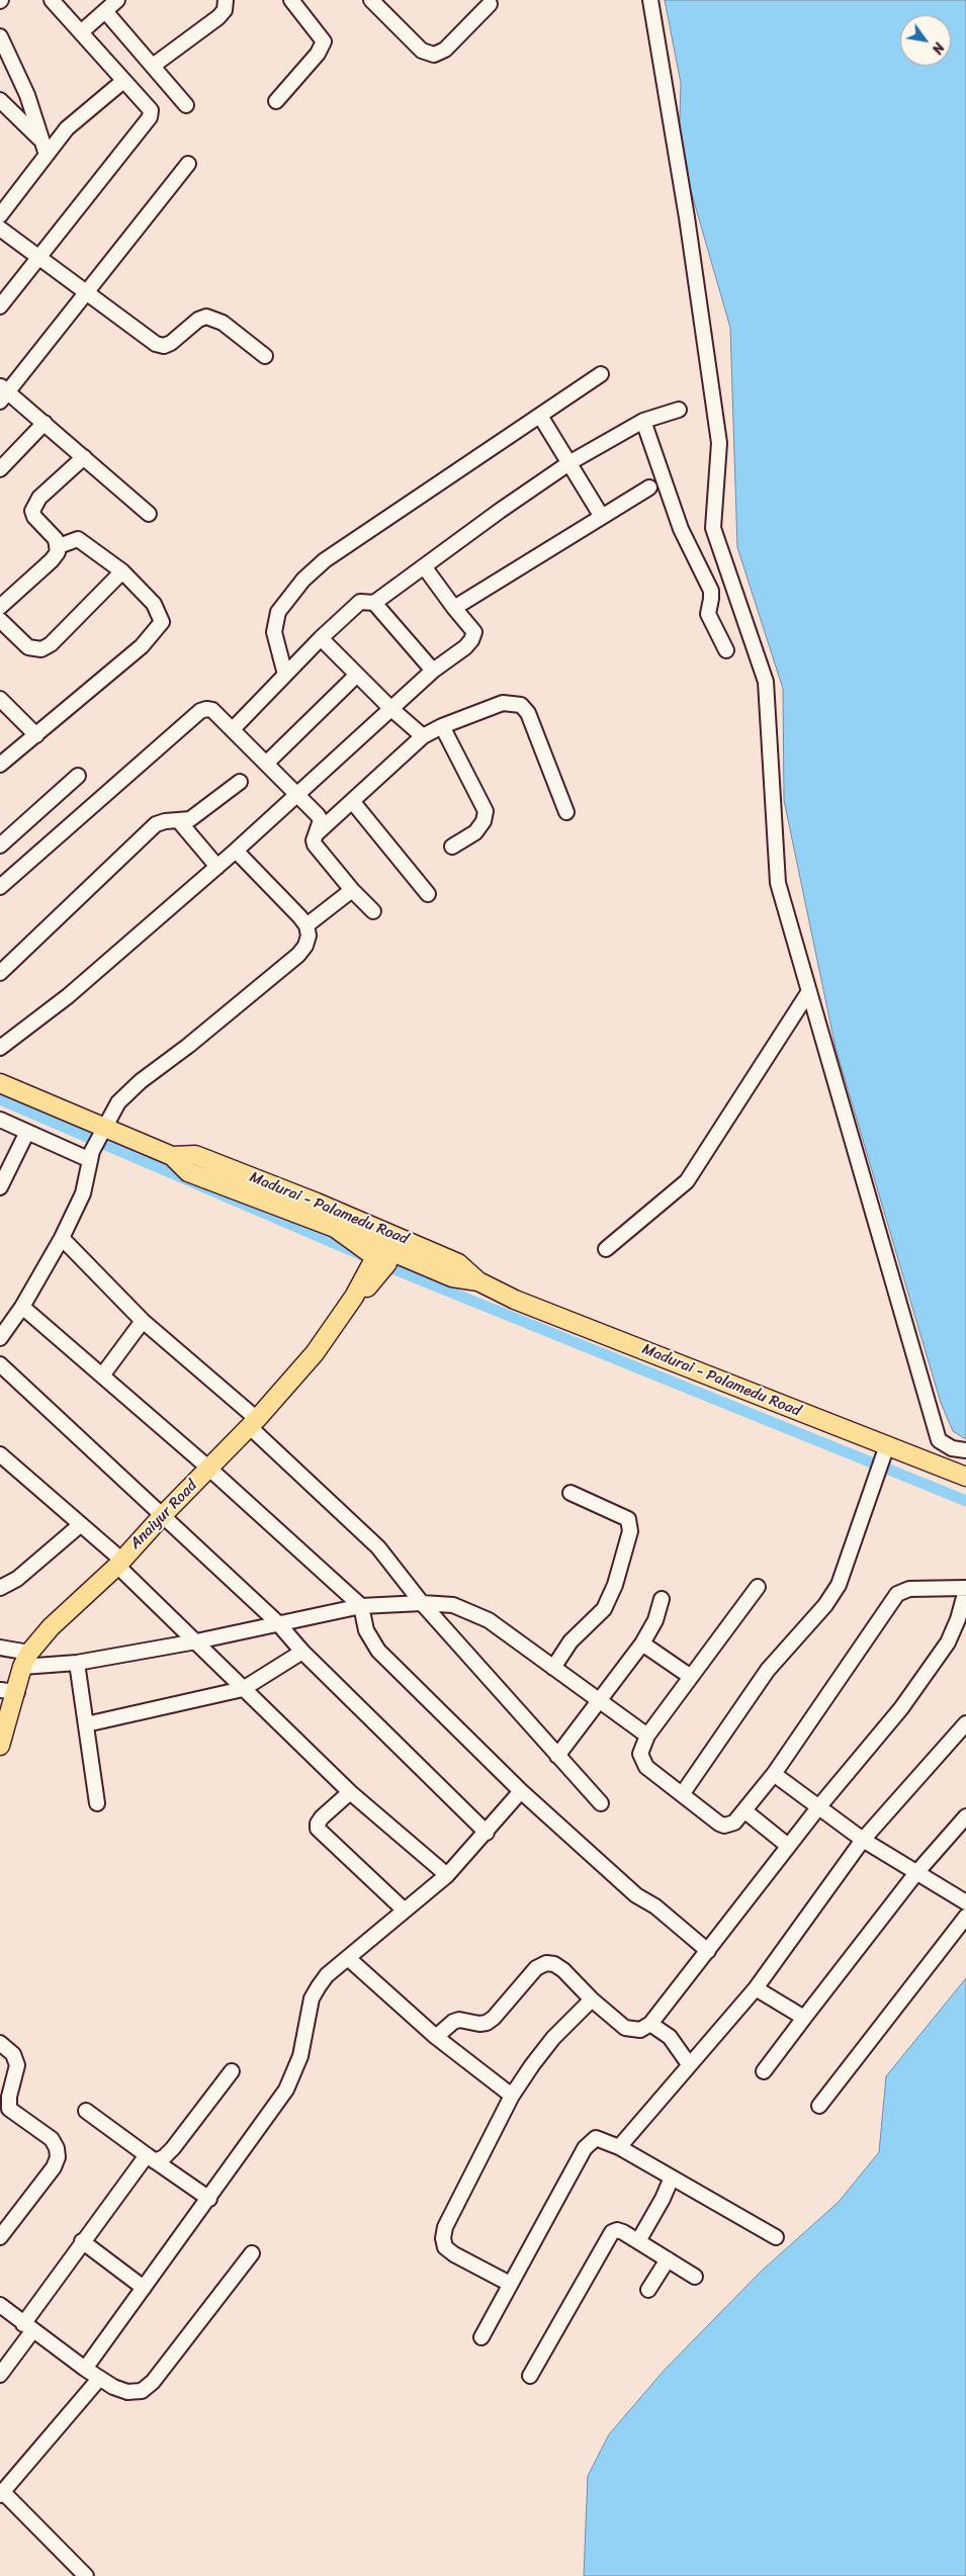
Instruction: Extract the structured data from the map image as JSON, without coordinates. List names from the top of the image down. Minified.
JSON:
{"streets":{"main road":["Madurai - Palamedu Road","Anaiyur Road"]},"crossings":[["Madurai - Palamedu Road","Anaiyur Road"]],"north":"bottom right"}
